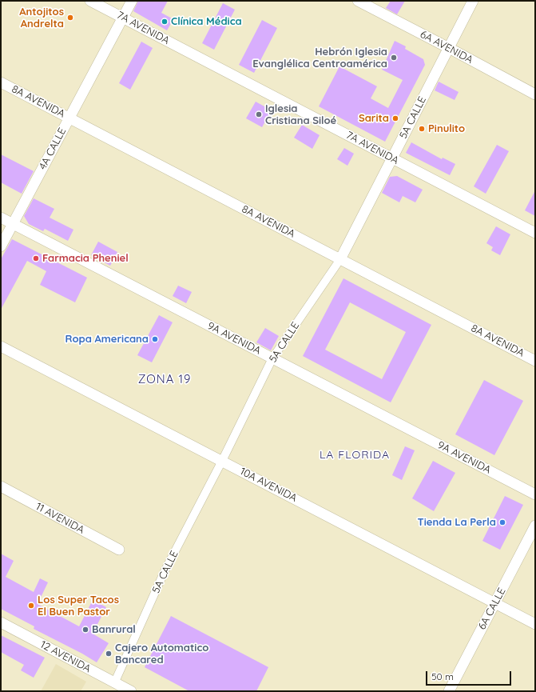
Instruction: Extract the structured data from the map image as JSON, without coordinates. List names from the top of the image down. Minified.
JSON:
{"streets":{"street":["7A AVENIDA","6A AVENIDA","8A AVENIDA","5A CALLE","4A CALLE","9A AVENIDA","10A AVENIDA","11 AVENIDA","6A CALLE","12 AVENIDA"]},"crossings":[["7A AVENIDA","5A CALLE"],["7A AVENIDA","4A CALLE"],["6A AVENIDA","5A CALLE"],["8A AVENIDA","5A CALLE"],["8A AVENIDA","4A CALLE"],["5A CALLE","9A AVENIDA"],["5A CALLE","10A AVENIDA"],["5A CALLE","12 AVENIDA"],["4A CALLE","9A AVENIDA"],["10A AVENIDA","6A CALLE"]],"districts":["ZONA 19","LA FLORIDA"],"places":["Antojitos Andrelta","Clínica Médica","Hebrón Iglesia Evanglélica Centroamérica","Iglesia Cristiana Siloé","Sarita","Pinulito","Farmacia Pheniel","Ropa Americana","Tienda La Perla","Los Super Tacos El Buen Pastor","Banrural","Cajero Automatico Bancared"],"scale_bar":"50 m"}
